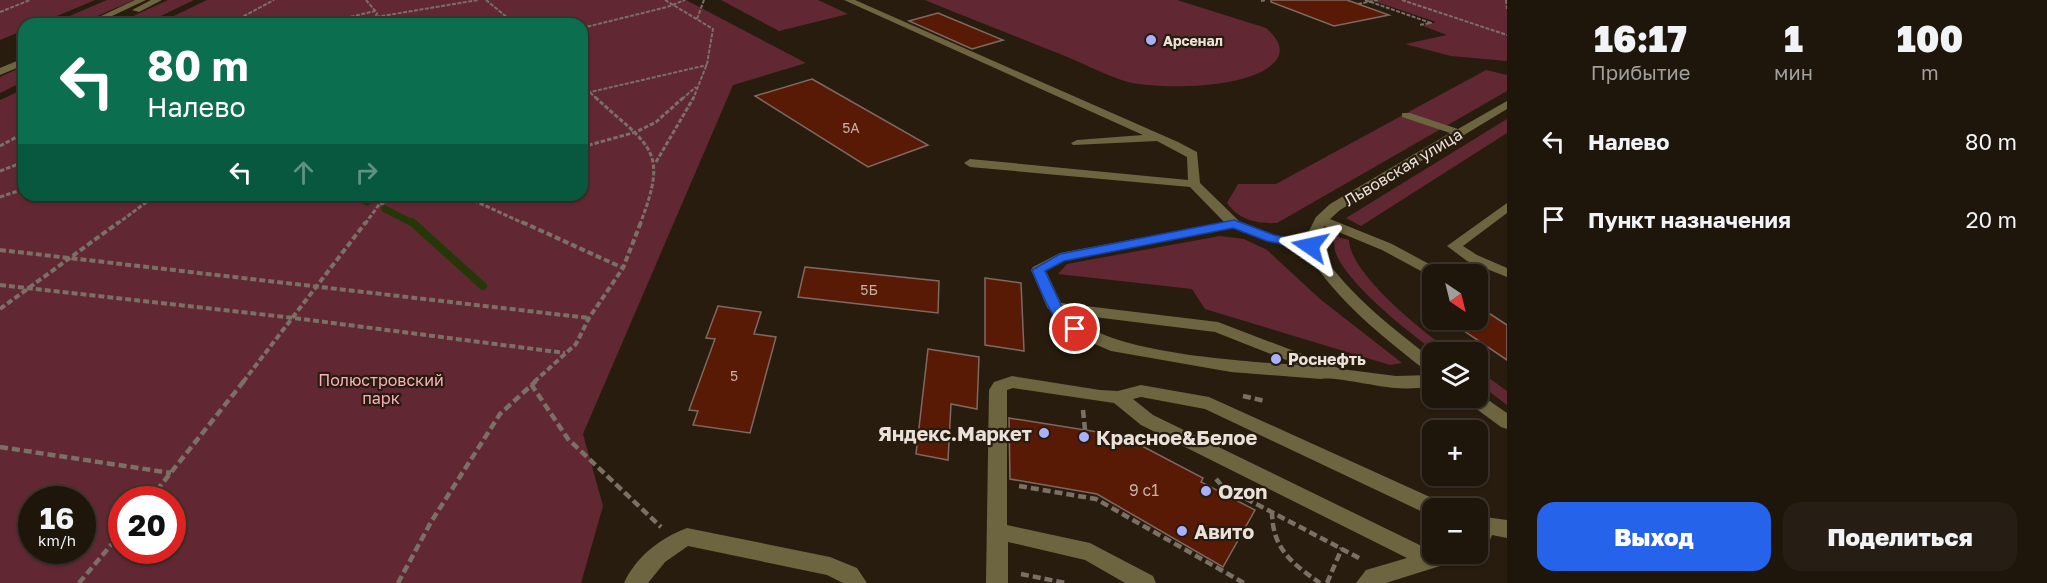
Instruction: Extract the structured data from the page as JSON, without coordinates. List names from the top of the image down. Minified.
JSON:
{"streets":{"street":["Львовская улица"]},"parks":["Полюстровский парк"],"places":["Арсенал","Роснефть","Яндекс.Маркет","Красное&Белое","Ozon","Авито"],"house_numbers":["5А","5Б","5","9 с1"],"north":"bottom right","page":{"eta":["16:17","Прибытие","1","мин","100","m"],"turn":["80 m","Налево"],"list":[{"name":"Налево","value":"80 m"},{"name":"Пункт назначения","value":"20 m"}],"map_buttons":["+","−"],"speed":"16 km/h","limit":"20","buttons":["Выход","Поделиться"]}}
